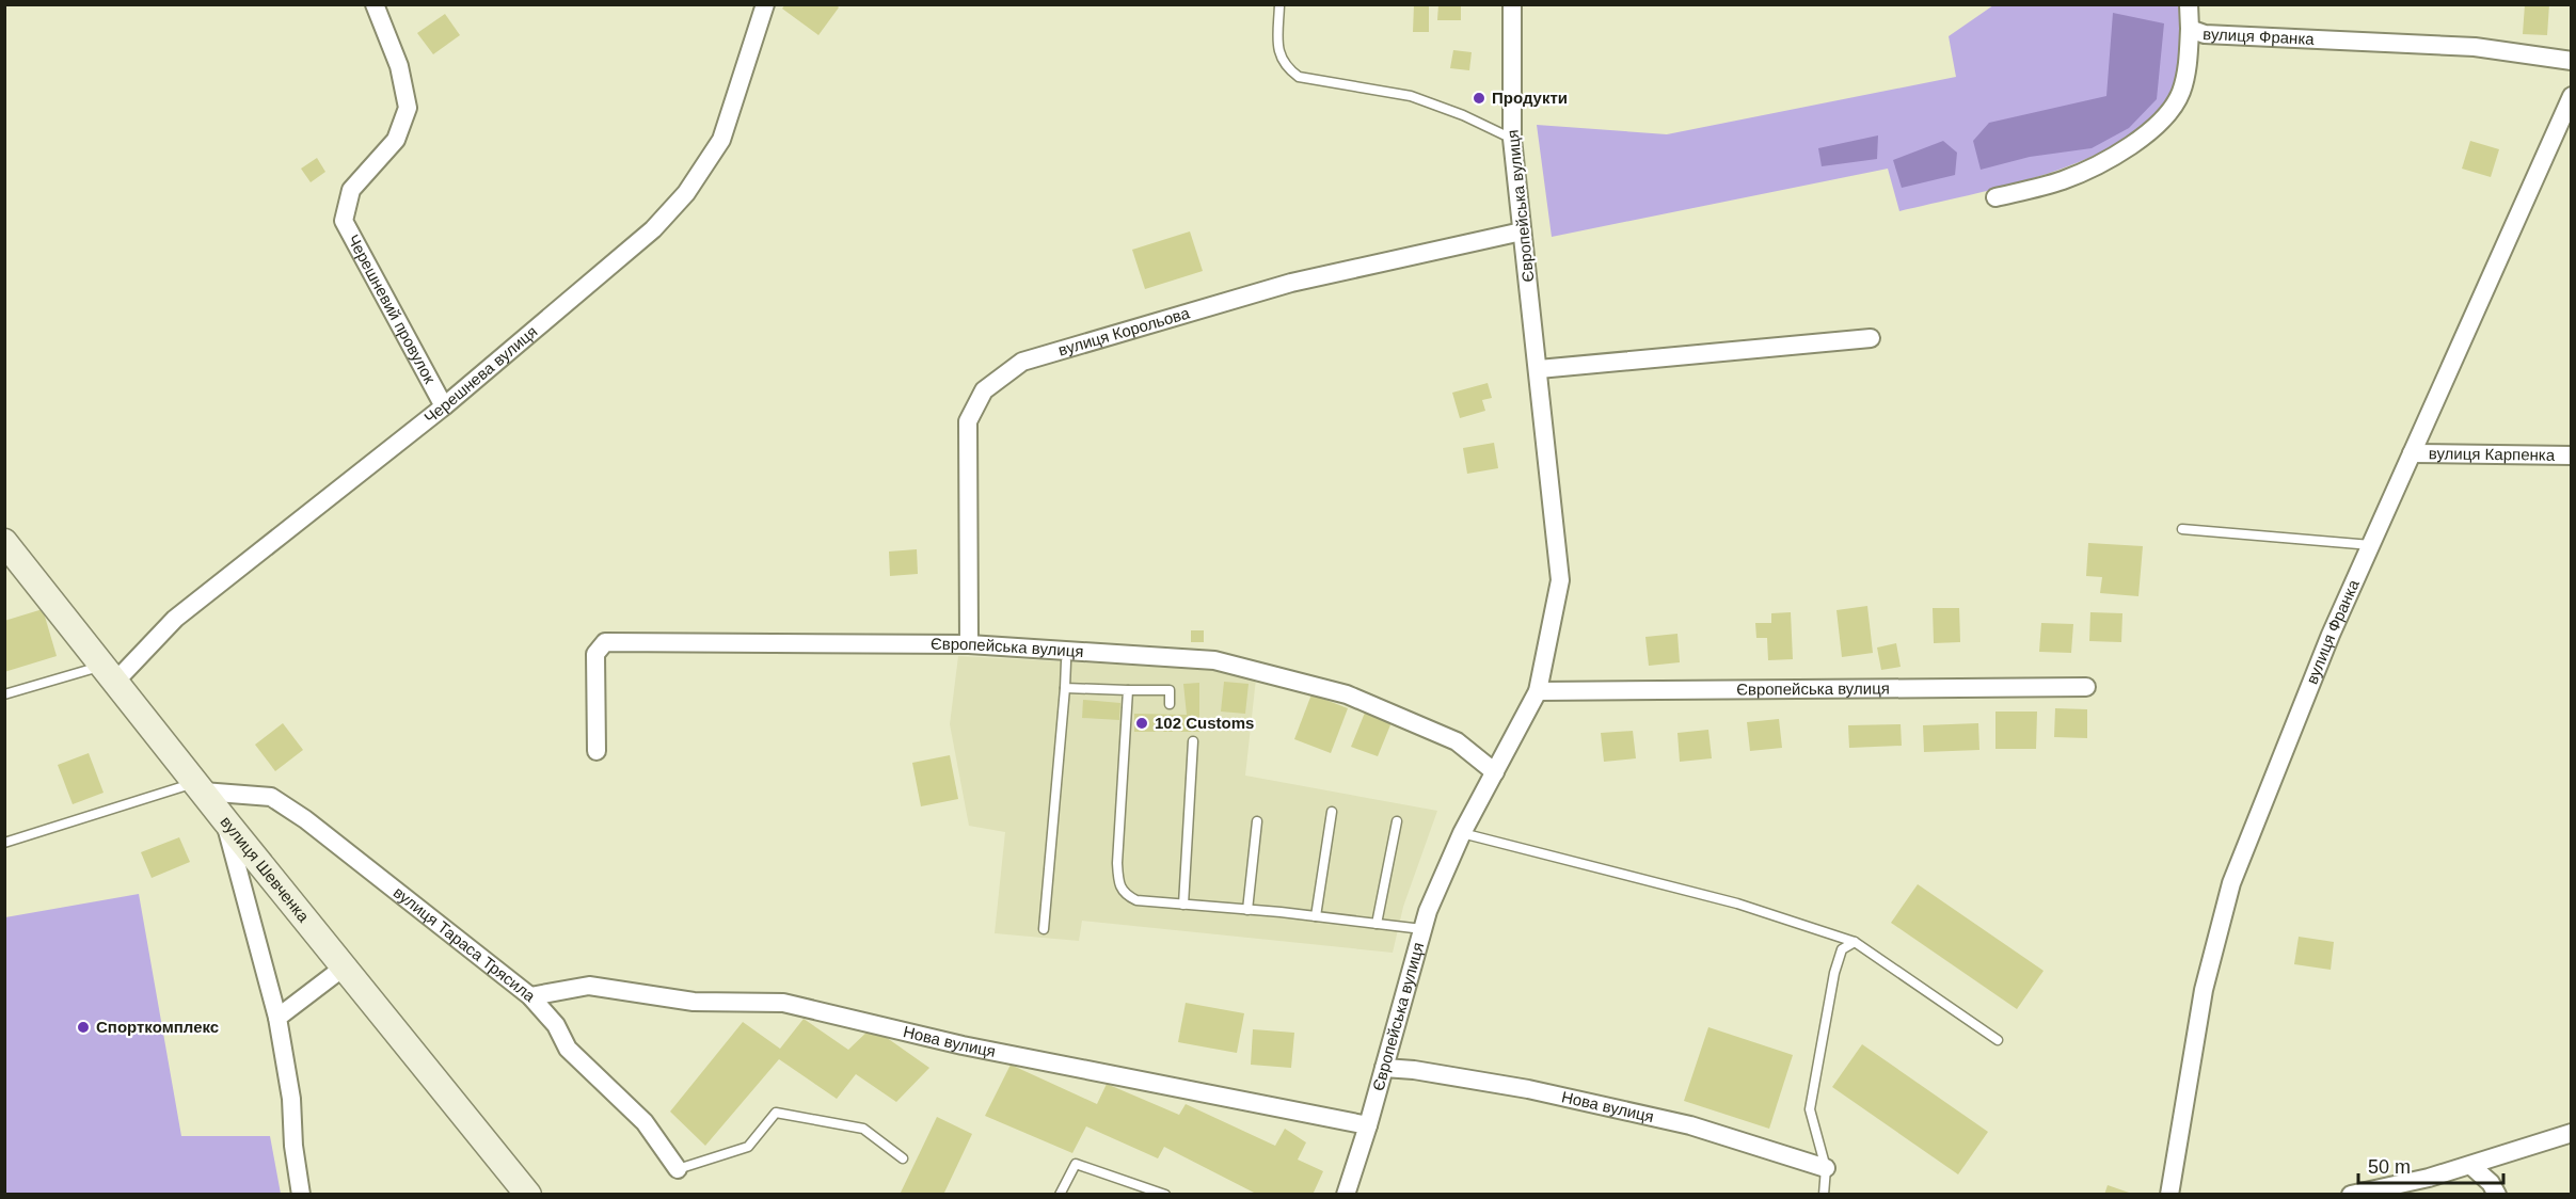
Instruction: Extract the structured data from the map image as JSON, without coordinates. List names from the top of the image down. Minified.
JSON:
{"streets":{"main road":["вулиця Шевченка"],"street":["вулиця Франка","Європейська вулиця","Черешневий провулок","вулиця Корольова","Черешнева вулиця","вулиця Карпенка","вулиця Тараса Трясила","Нова вулиця"]},"crossings":[["вулиця Франка","вулиця Карпенка"],["Європейська вулиця","вулиця Корольова"],["Європейська вулиця","Нова вулиця"],["Черешневий провулок","Черешнева вулиця"],["Черешнева вулиця","вулиця Шевченка"],["вулиця Шевченка","вулиця Тараса Трясила"],["вулиця Тараса Трясила","Нова вулиця"]],"places":["Продукти","102 Customs","Спорткомплекс"],"scale_bar":"50 m"}
